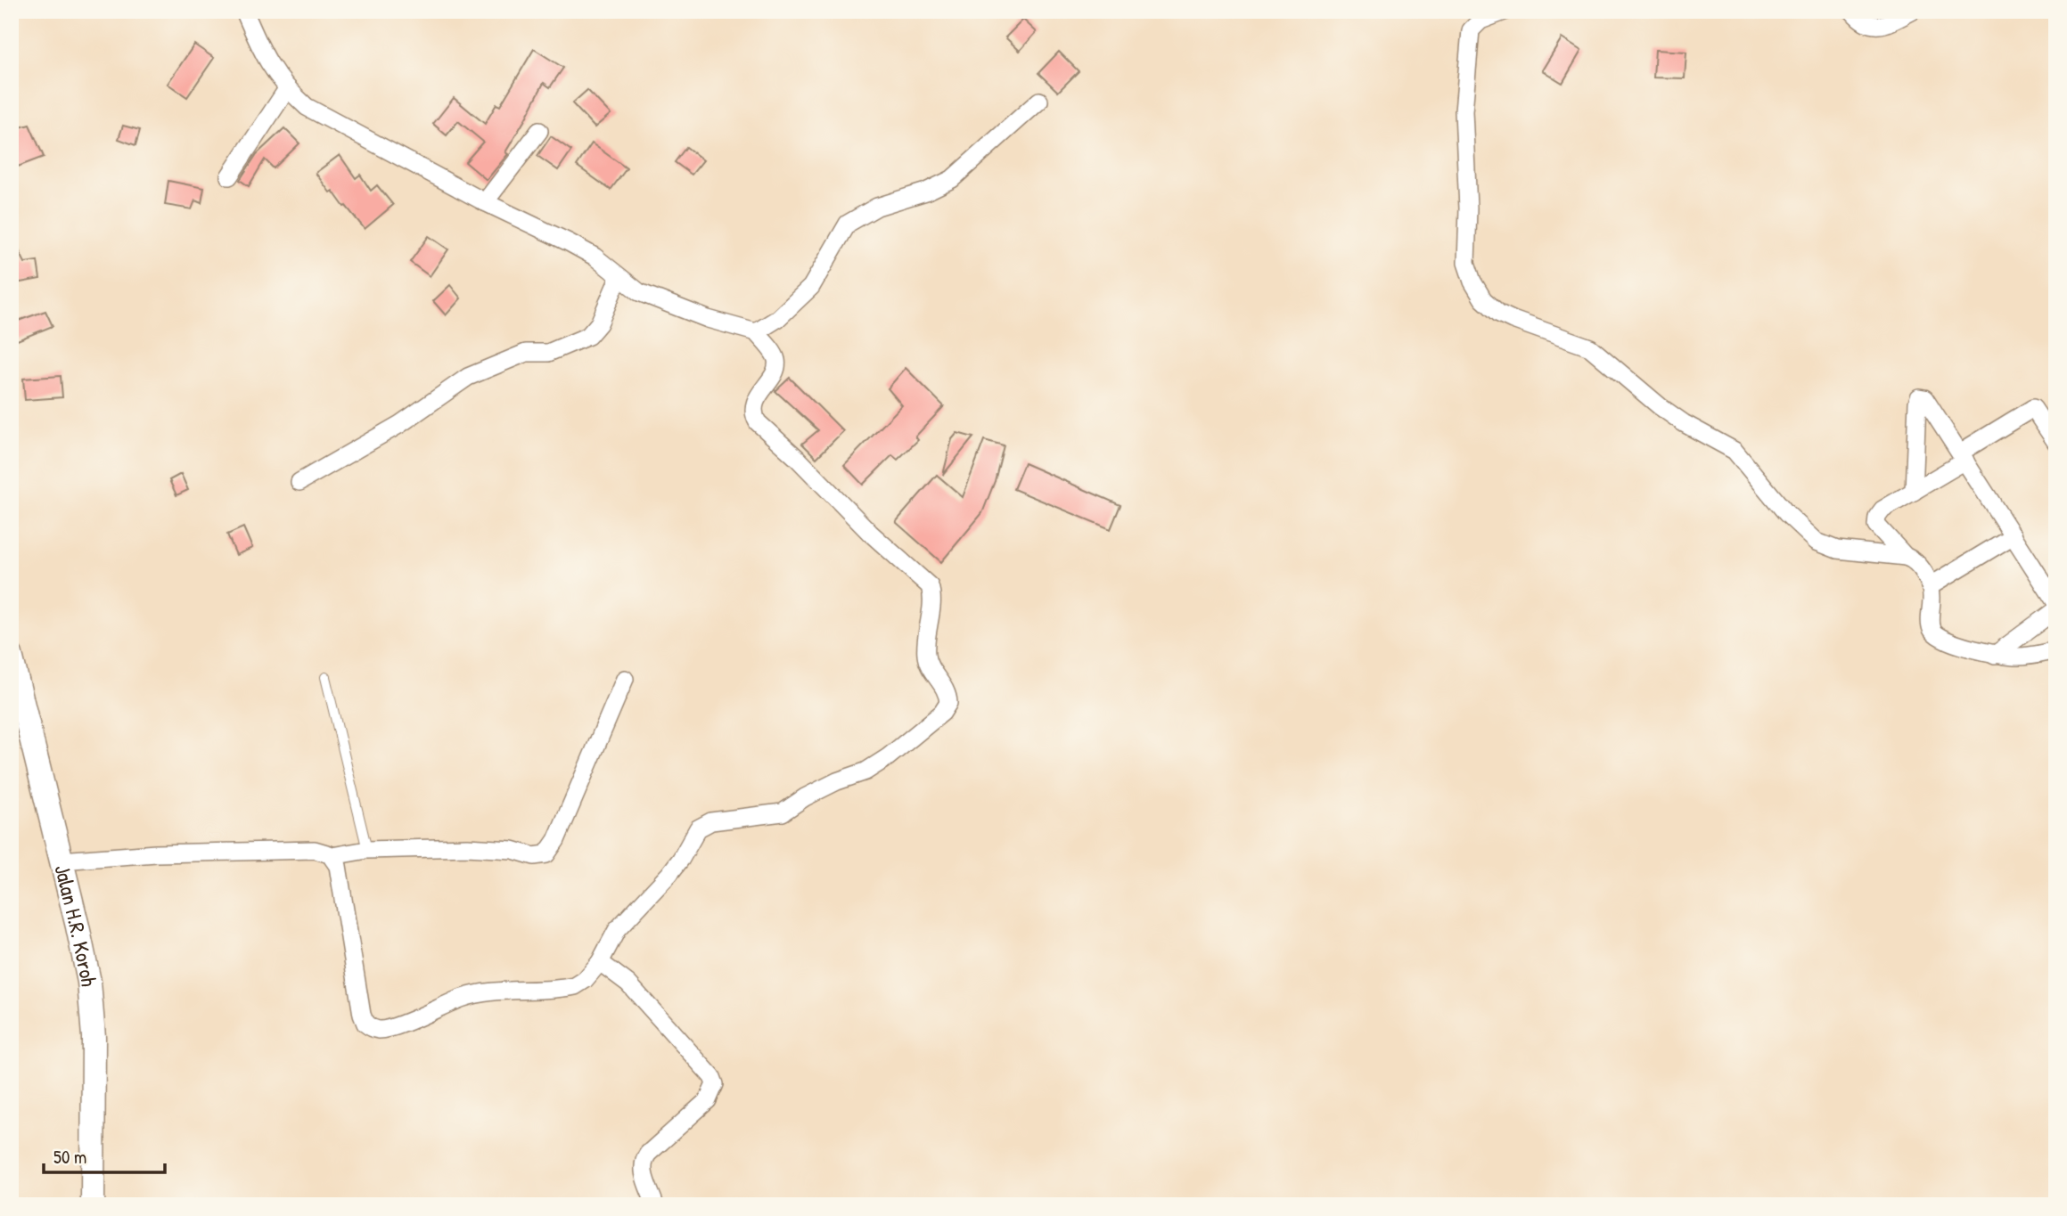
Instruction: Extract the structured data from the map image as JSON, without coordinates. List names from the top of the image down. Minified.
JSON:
{"streets":{"main road":["Jalan H.R. Koroh"]},"scale_bar":"50 m"}
